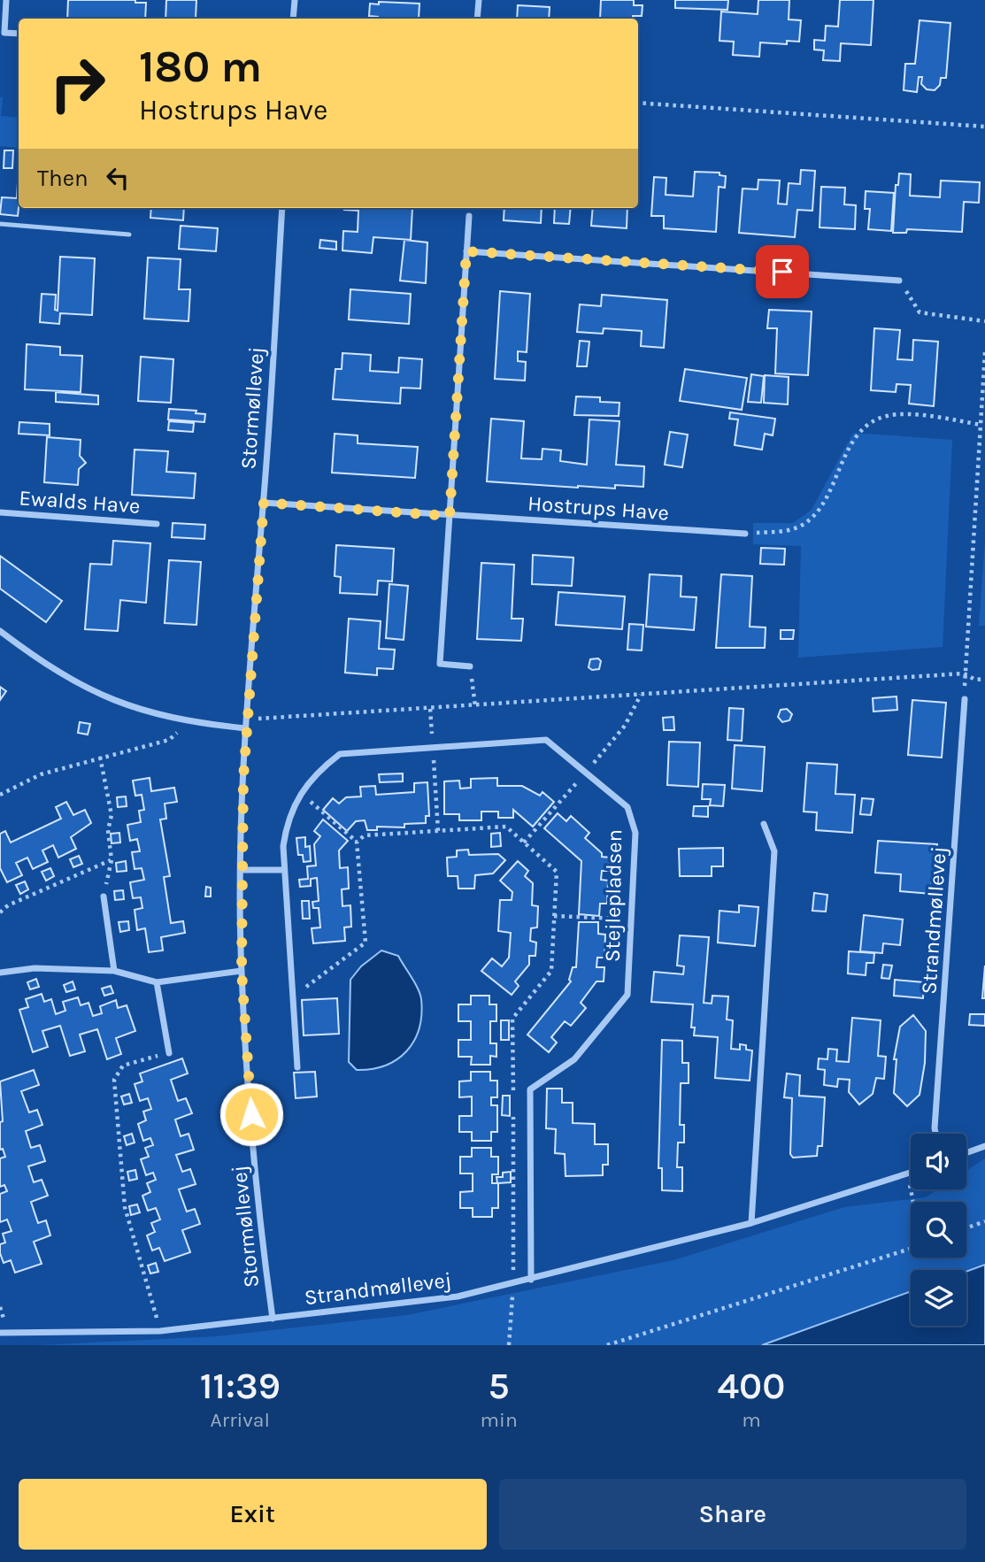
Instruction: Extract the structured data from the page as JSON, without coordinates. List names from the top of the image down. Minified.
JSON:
{"streets":{"street":["Stormøllevej","Ewalds Have","Hostrups Have","Stejlepladsen","Strandmøllevej"]},"crossings":[["Stormøllevej","Hostrups Have"],["Stormøllevej","Strandmøllevej"],["Stejlepladsen","Strandmøllevej"]],"page":{"turn":["180 m","Hostrups Have"],"then":"Then","eta":["11:39","Arrival","5","min","400","m"],"buttons":["Exit","Share"]}}
